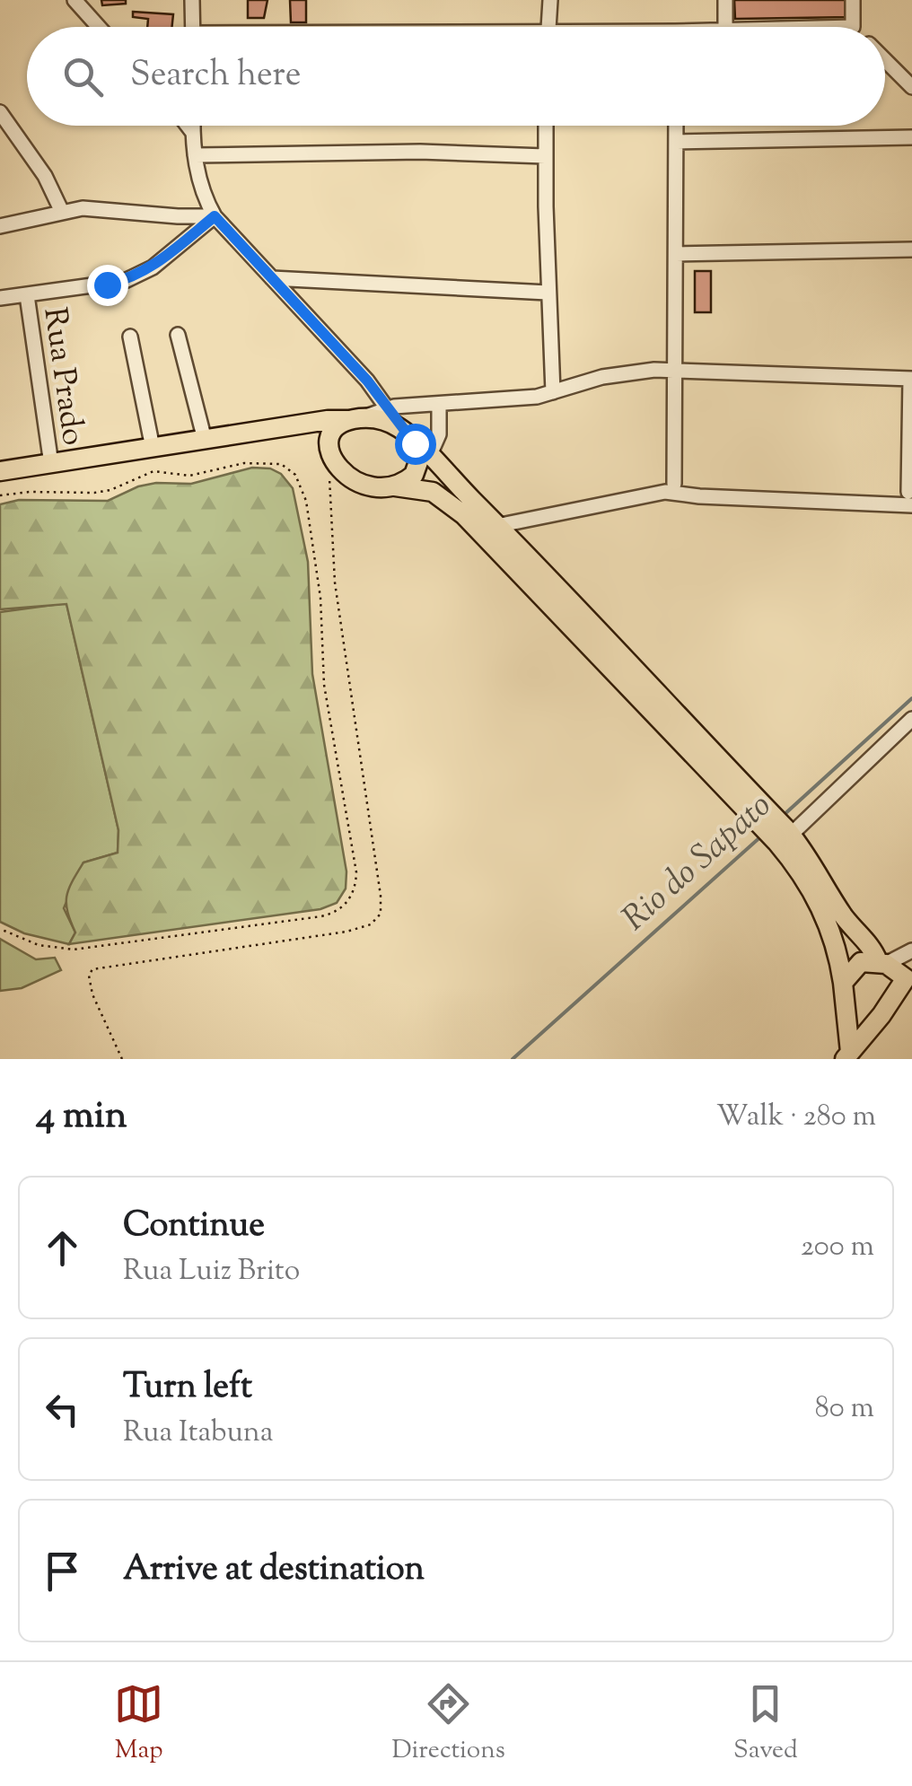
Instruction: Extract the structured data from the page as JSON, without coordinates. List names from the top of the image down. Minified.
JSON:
{"streets":{"street":["Rua Prado"]},"water":["Rio do Sapato"],"page":{"search":"Search here","heading":["4 min","Walk · 280 m"],"list":[["Continue","Rua Luiz Brito","200 m"],["Turn left","Rua Itabuna","80 m"],"Arrive at destination"],"nav":["Map","Directions","Saved"]}}
